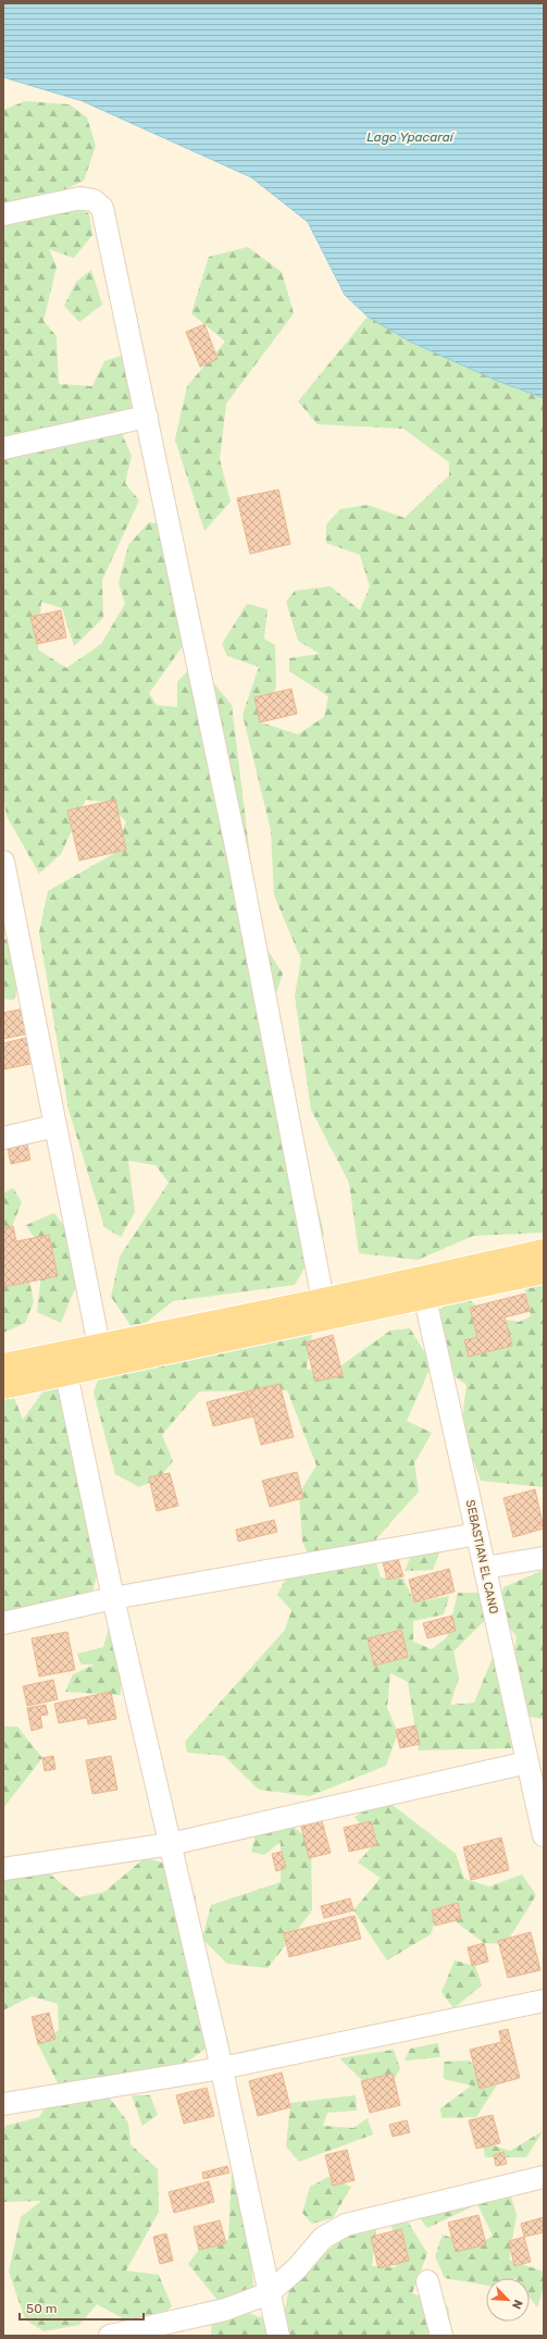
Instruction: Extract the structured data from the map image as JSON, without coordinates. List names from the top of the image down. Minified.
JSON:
{"streets":{"street":["SEBASTIAN EL CANO"]},"water":["Lago Ypacaraí"],"scale_bar":"50 m","north":"bottom right"}
